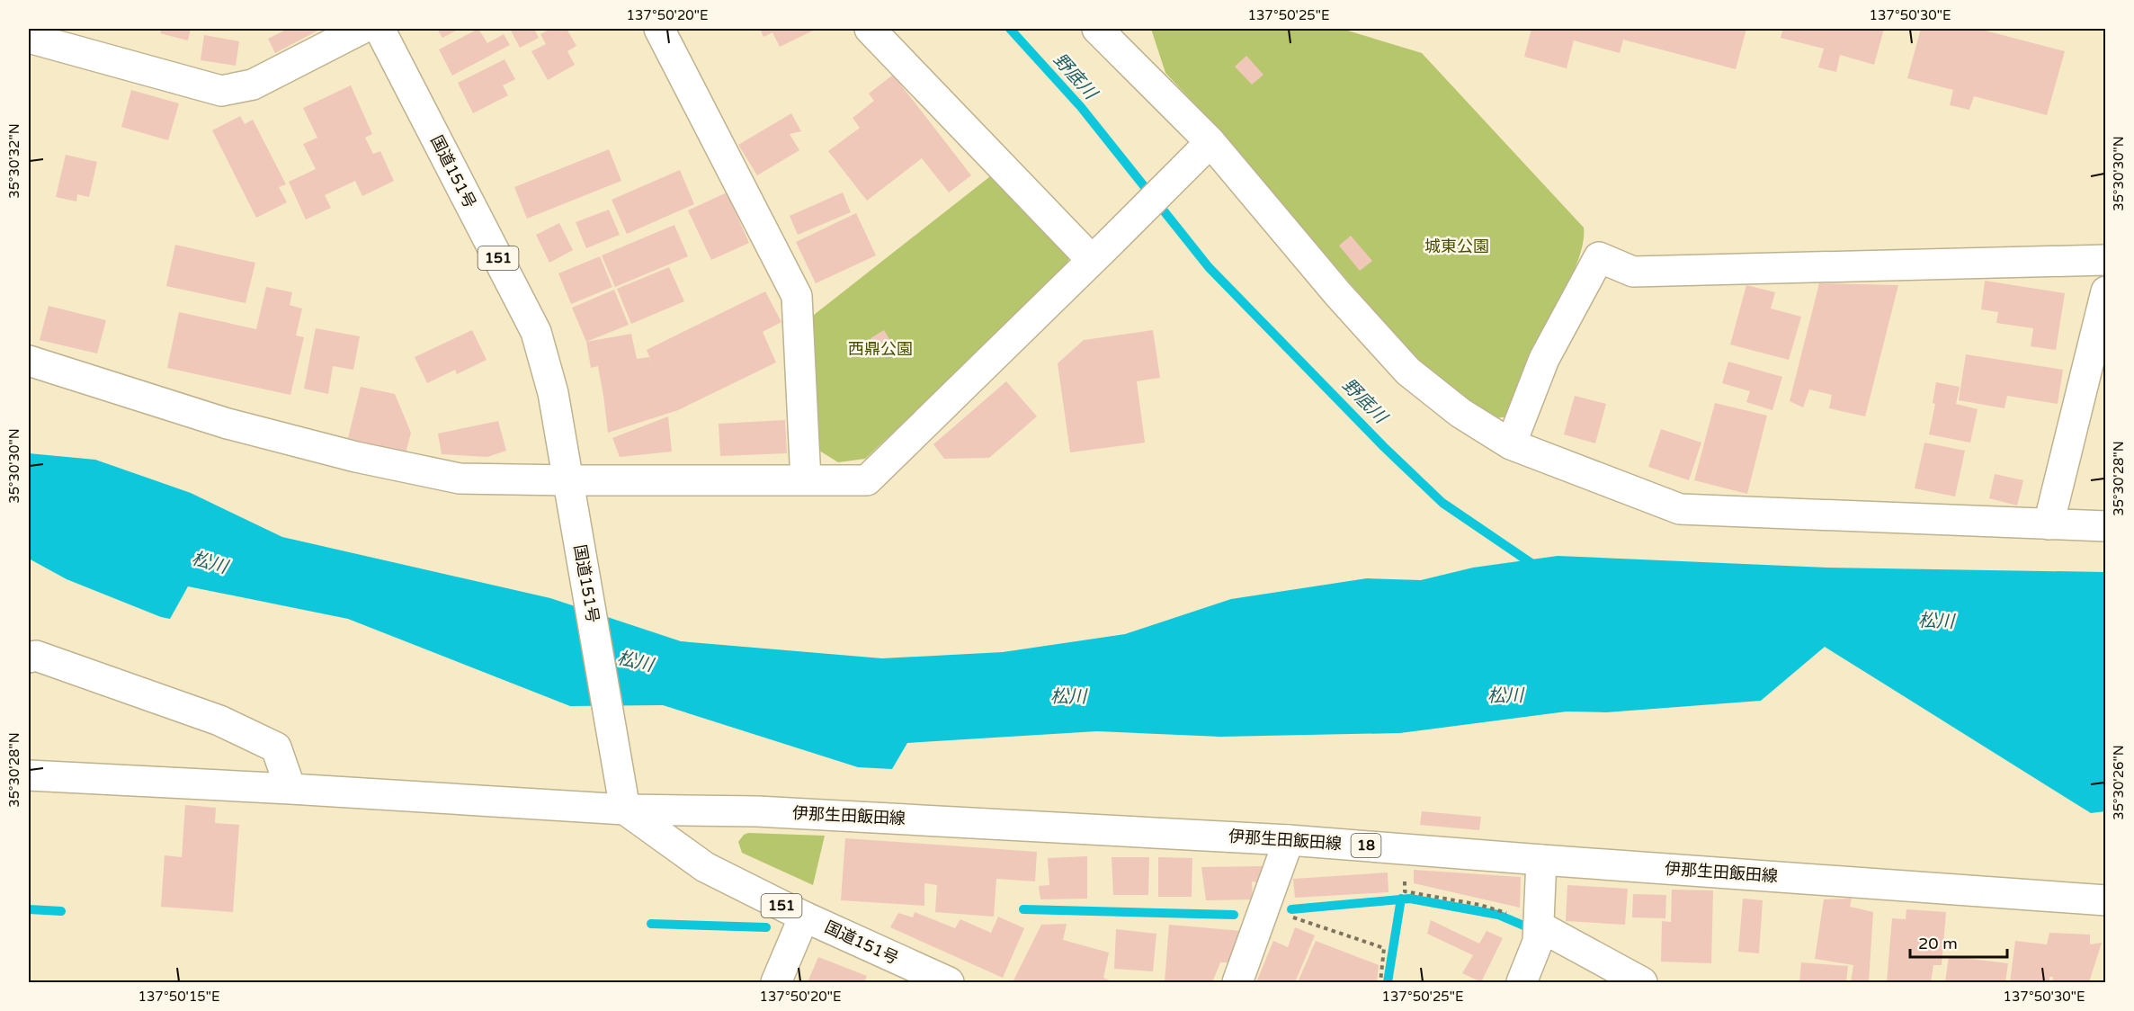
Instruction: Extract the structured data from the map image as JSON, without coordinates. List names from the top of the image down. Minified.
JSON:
{"streets":{"main road":["国道151号","151","伊那生田飯田線","18"]},"crossings":[["国道151号","伊那生田飯田線"]],"water":["野底川","松川"],"parks":["城東公園","西鼎公園"],"scale_bar":"20 m","coordinates":["137°50'20\"E","137°50'25\"E","137°50'30\"E","35°30'32\"N","35°30'30\"N","35°30'28\"N","35°30'26\"N","137°50'15\"E"]}
